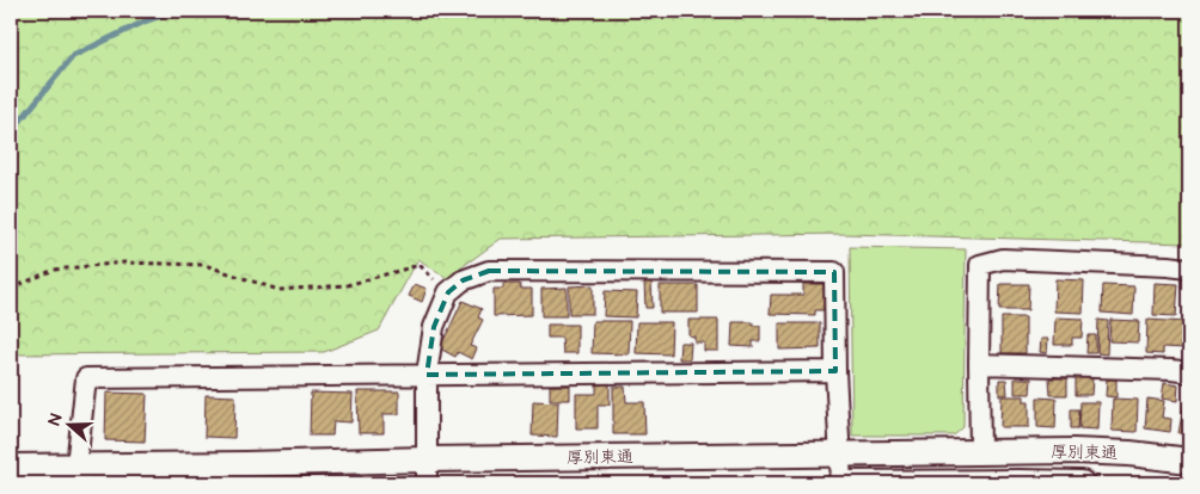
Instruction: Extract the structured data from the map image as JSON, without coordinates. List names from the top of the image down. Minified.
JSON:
{"streets":{"street":["厚別東通"]},"north":"left"}
